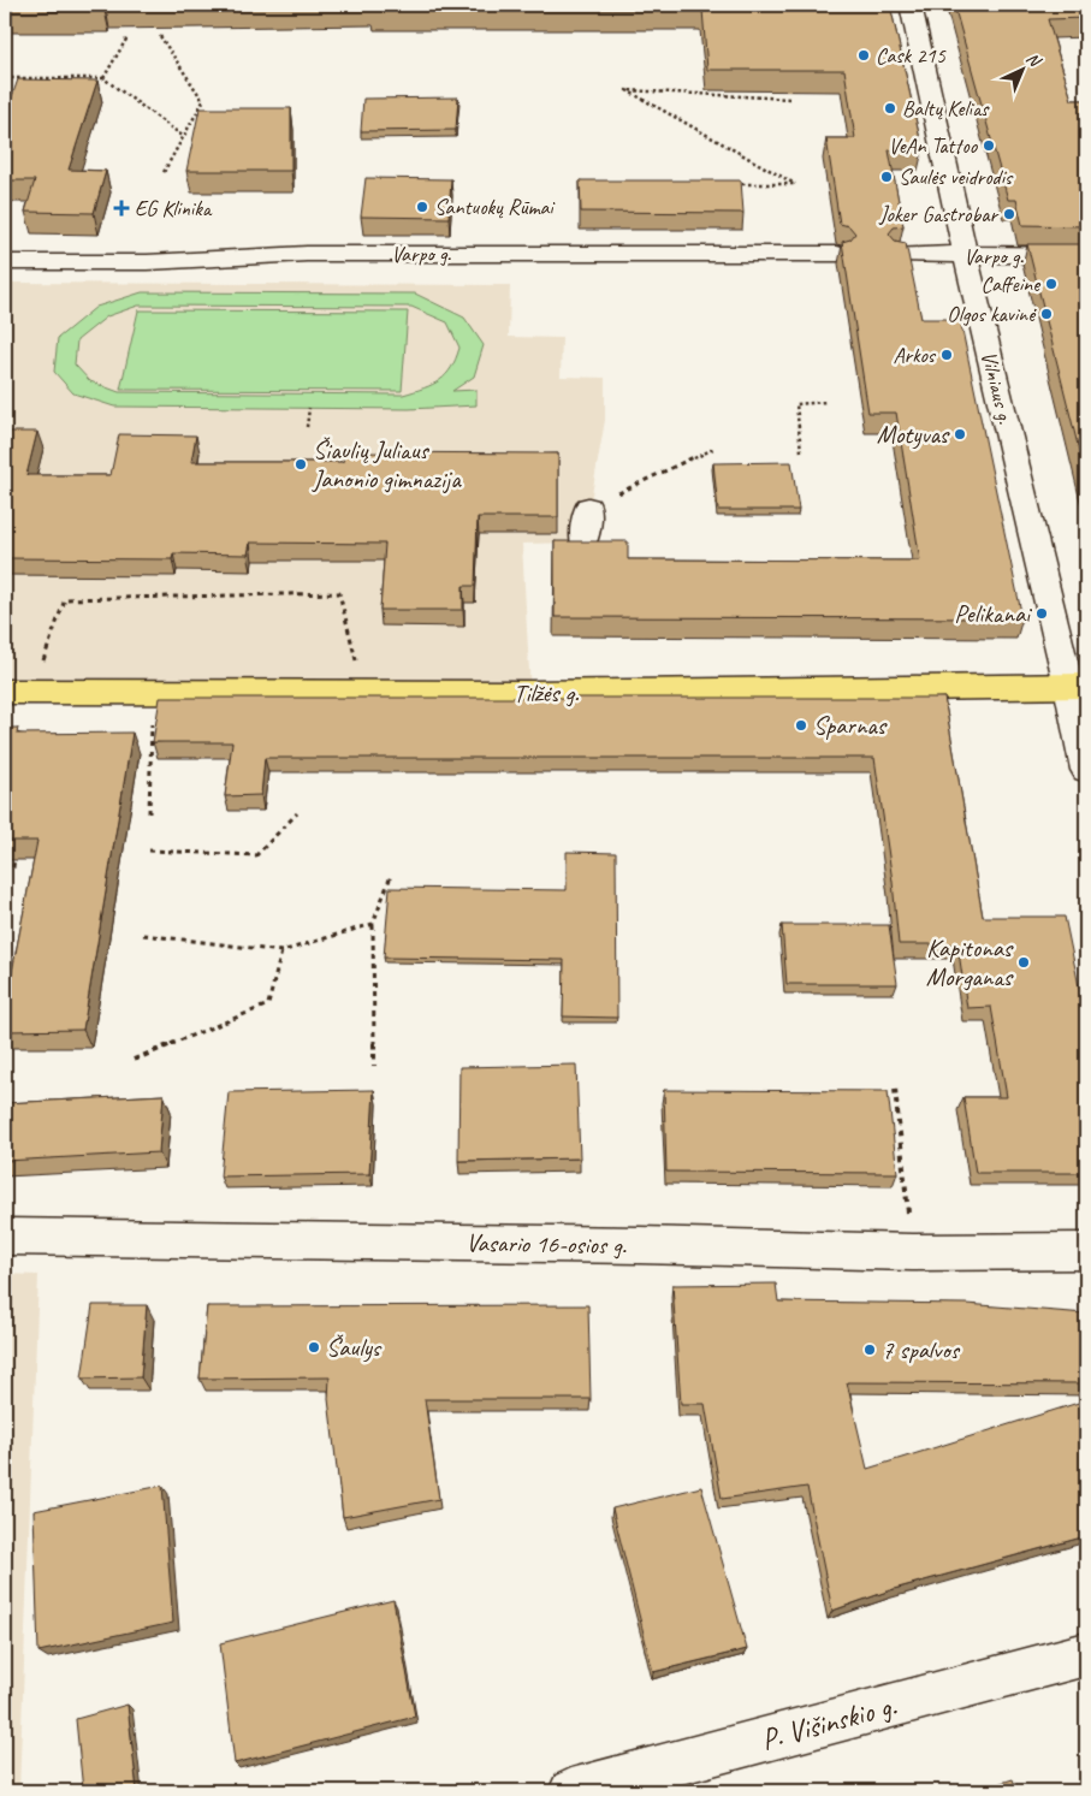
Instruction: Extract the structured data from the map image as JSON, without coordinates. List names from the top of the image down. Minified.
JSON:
{"streets":{"highway":["Tilžės g."],"street":["Varpo g.","Vilniaus g.","Vasario 16-osios g.","P. Višinskio g."]},"crossings":[["Varpo g.","Vilniaus g."],["Vilniaus g.","Tilžės g."]],"places":{"other":["Cask 215","Baltų Kelias","VeAn Tattoo","Saulės veidrodis","Santuokų Rūmai","Joker Gastrobar","Caffeine","Olgos kavinė","Arkos","Motyvas","Šiaulių Juliaus Janonio gimnazija","Pelikanai","Sparnas","Kapitonas Morganas","Šaulys","7 spalvos"],"health":["EG Klinika"]},"north":"top right"}
